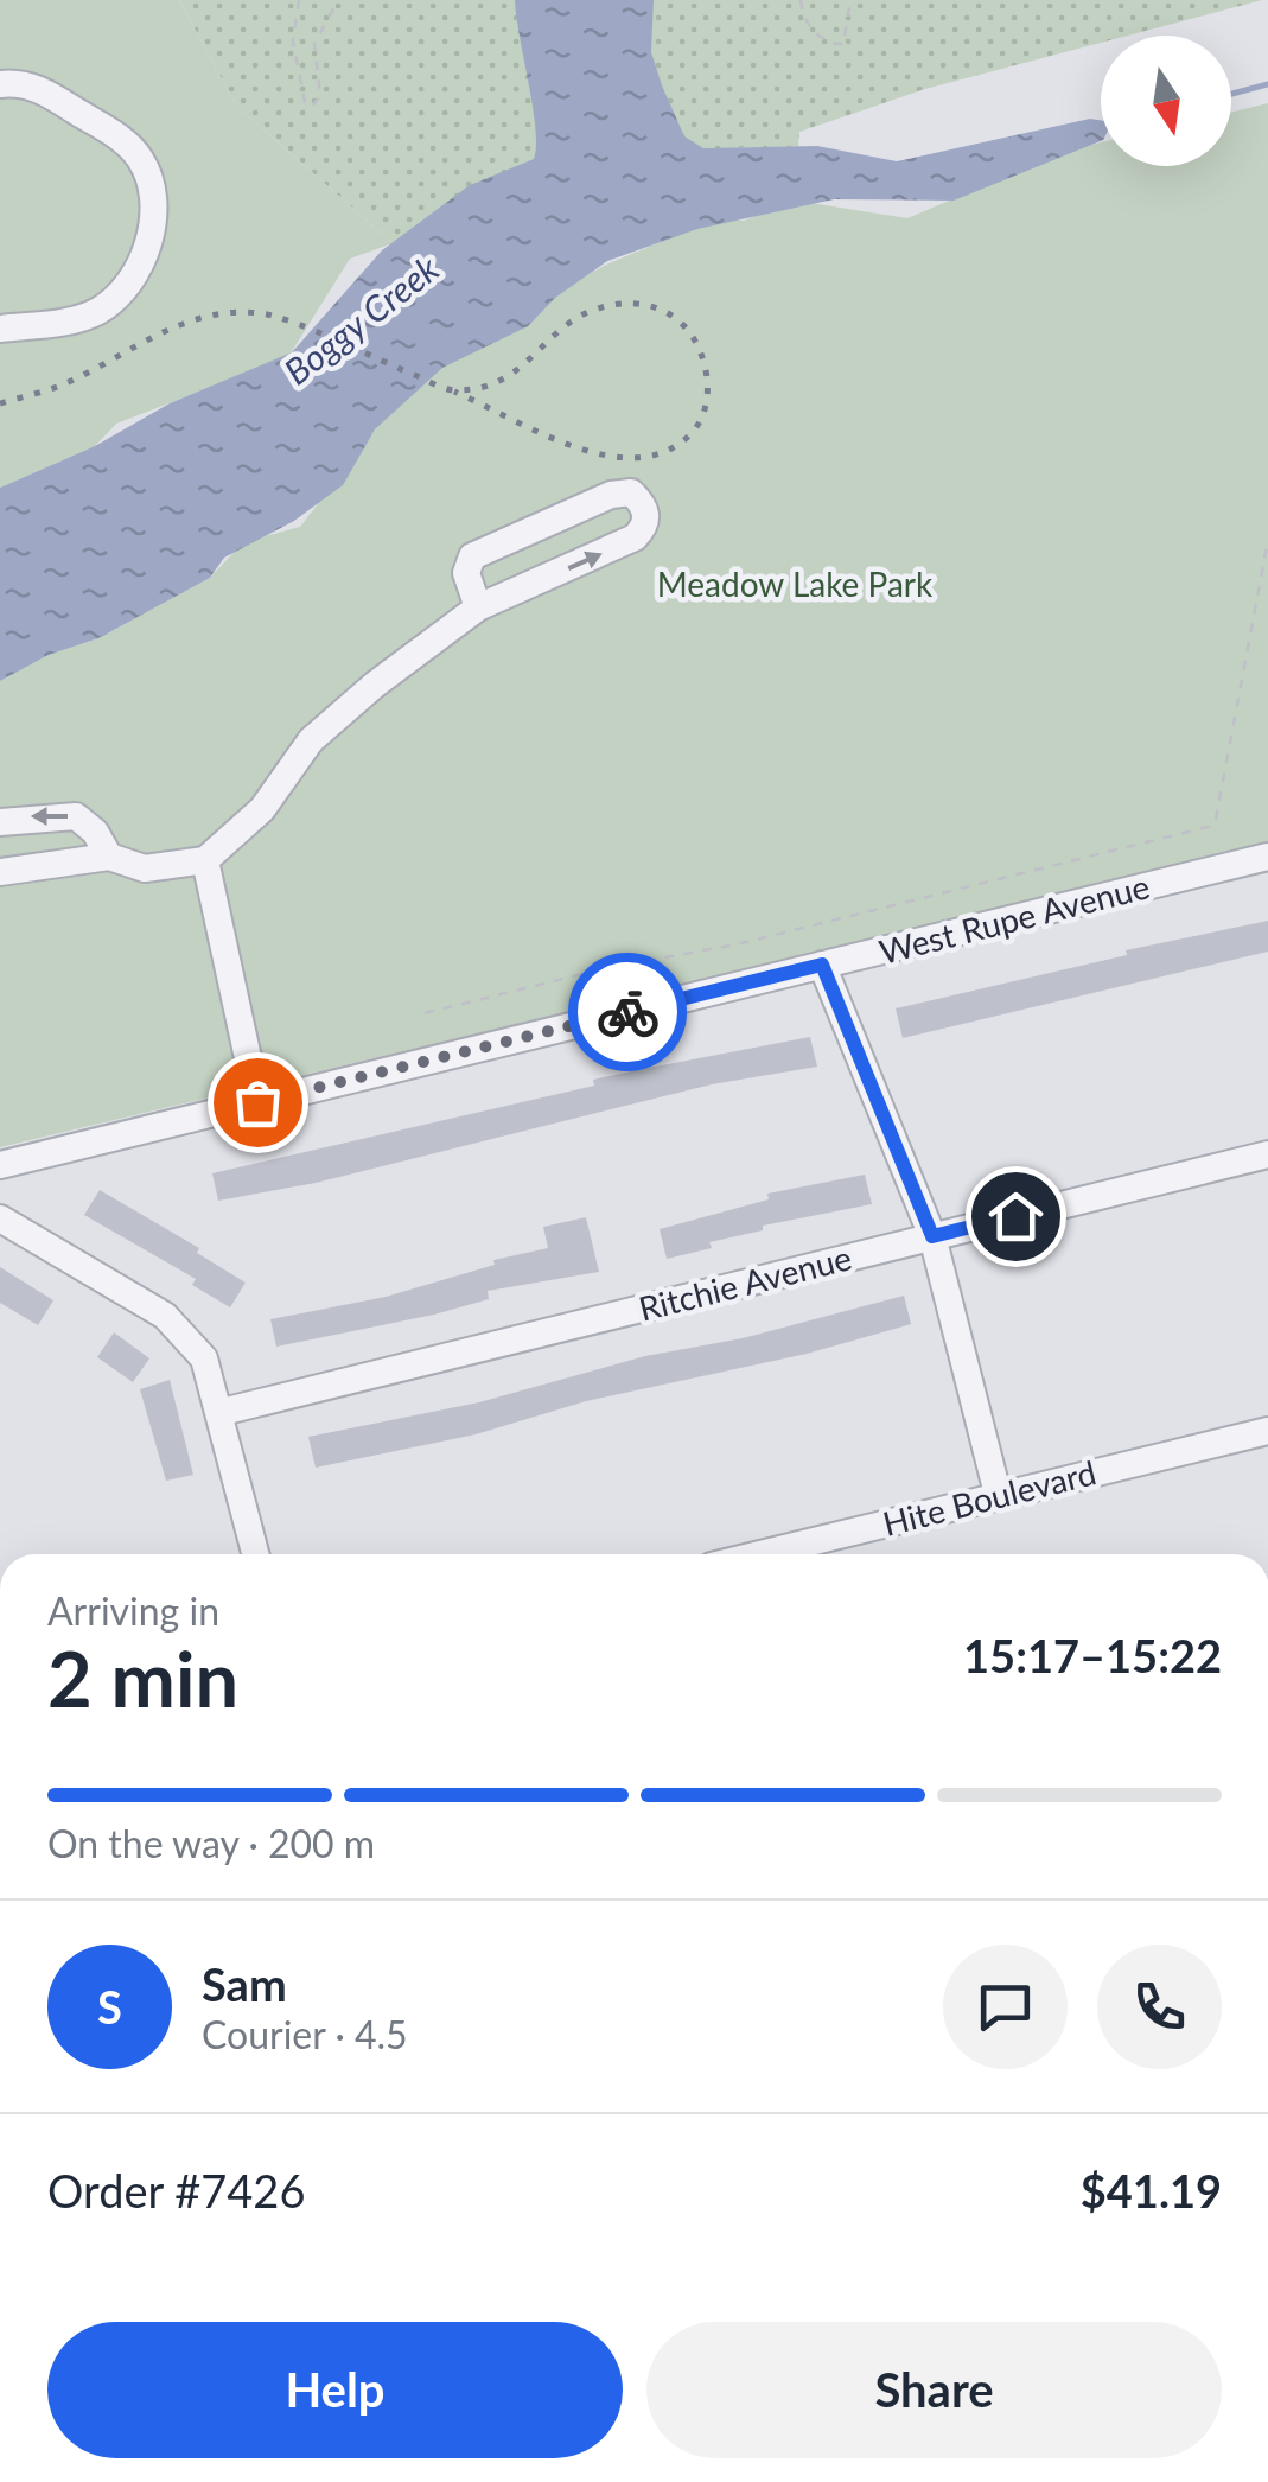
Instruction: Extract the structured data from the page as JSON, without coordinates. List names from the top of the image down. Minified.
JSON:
{"streets":{"street":["West Rupe Avenue","Ritchie Avenue","Hite Boulevard"]},"water":["Boggy Creek"],"parks":["Meadow Lake Park"],"north":"bottom","page":{"heading":["2 min","Arriving in","15:17–15:22"],"panel":["Sam","Courier · 4.5","Order #7426","$41.19"],"bar":"On the way · 200 m","round":"S","buttons":["Help","Share"]}}
